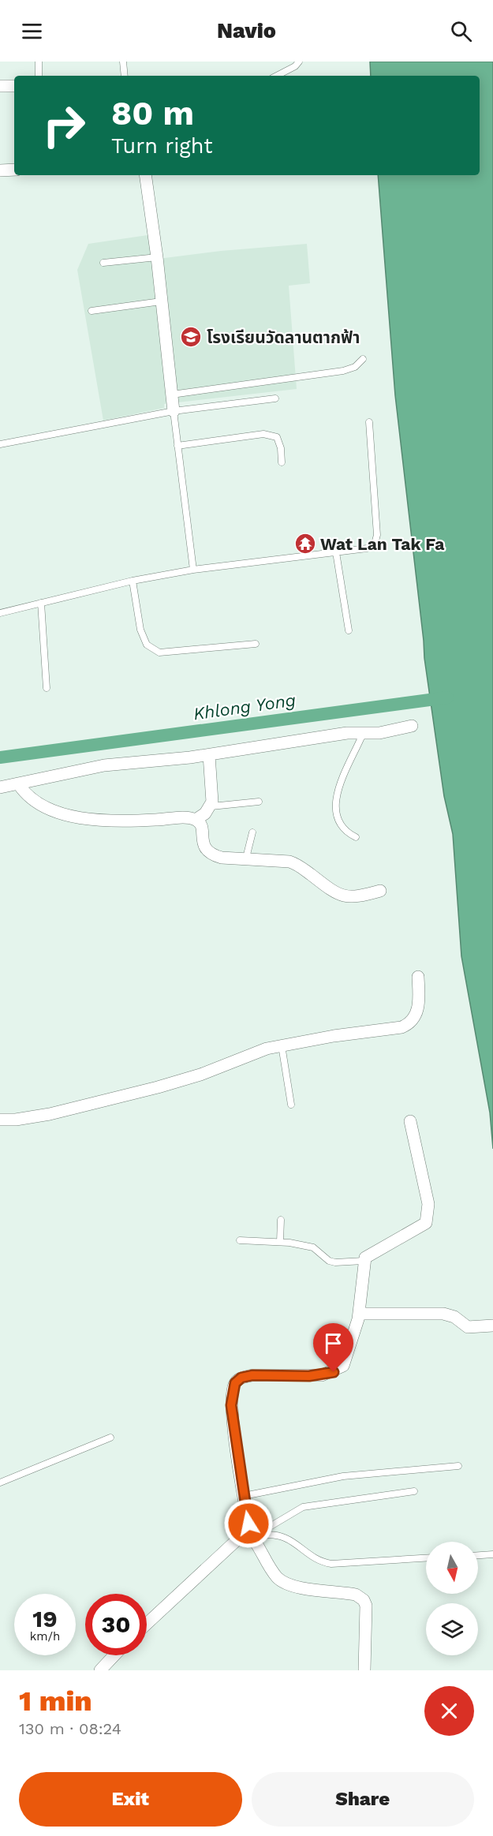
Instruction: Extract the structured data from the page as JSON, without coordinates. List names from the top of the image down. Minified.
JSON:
{"water":["Khlong Yong"],"places":{"school or university":["โรงเรียนวัดลานตากฟ้า"],"temple":["Wat Lan Tak Fa"]},"north":"bottom","page":{"header":"Navio","turn":["80 m","Turn right"],"speed":"19 km/h","limit":"30","heading":["1 min","130 m · 08:24"],"buttons":["Exit","Share"]}}
